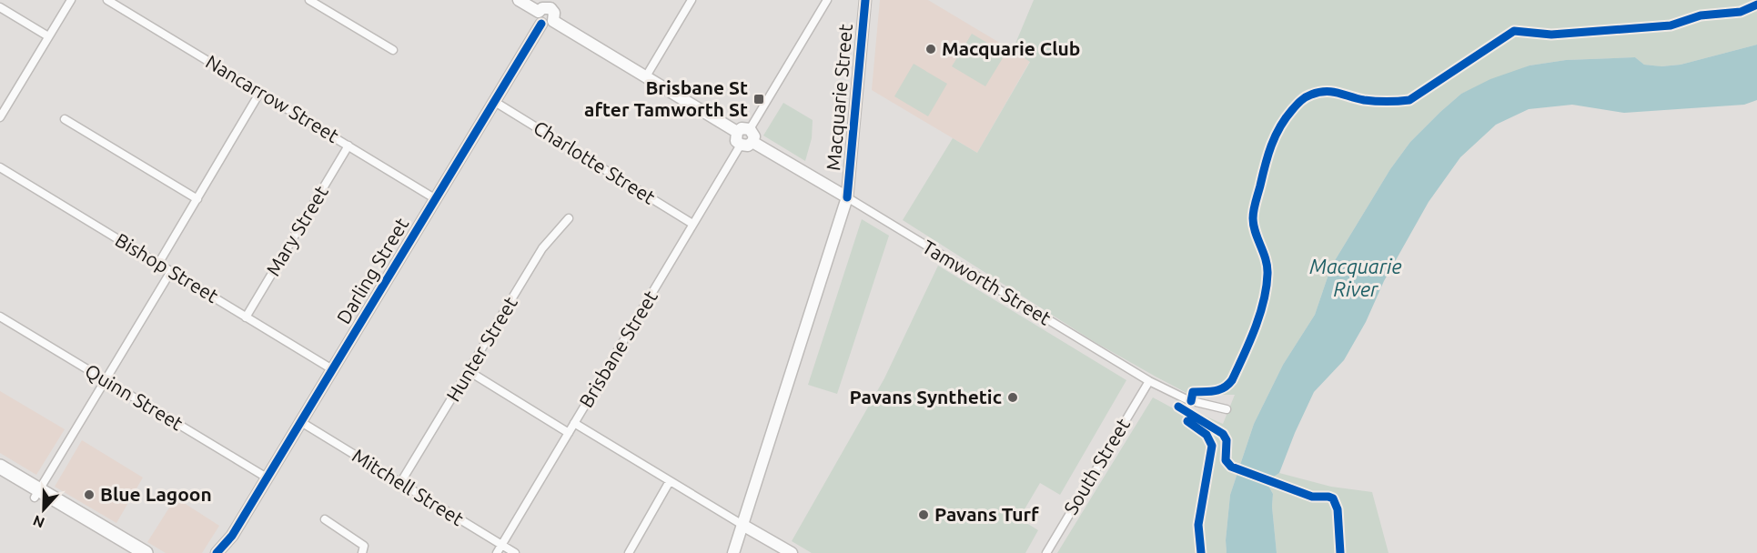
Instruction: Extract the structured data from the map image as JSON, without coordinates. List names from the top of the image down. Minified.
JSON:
{"streets":{"street":["Macquarie Street","Nancarrow Street","Charlotte Street","Mary Street","Bishop Street","Darling Street","Tamworth Street","Hunter Street","Brisbane Street","Quinn Street","South Street","Mitchell Street"]},"crossings":[["Macquarie Street","Tamworth Street"],["Nancarrow Street","Mary Street"],["Nancarrow Street","Darling Street"],["Charlotte Street","Darling Street"],["Charlotte Street","Brisbane Street"],["Mary Street","Bishop Street"],["Bishop Street","Darling Street"],["Darling Street","Quinn Street"],["Darling Street","Mitchell Street"],["Tamworth Street","Brisbane Street"],["Tamworth Street","South Street"],["Hunter Street","Mitchell Street"],["Brisbane Street","Mitchell Street"]],"water":["Macquarie River"],"places":{"other":["Macquarie Club","Pavans Synthetic","Blue Lagoon","Pavans Turf"],"transit":["Brisbane St after Tamworth St"]},"north":"bottom"}
